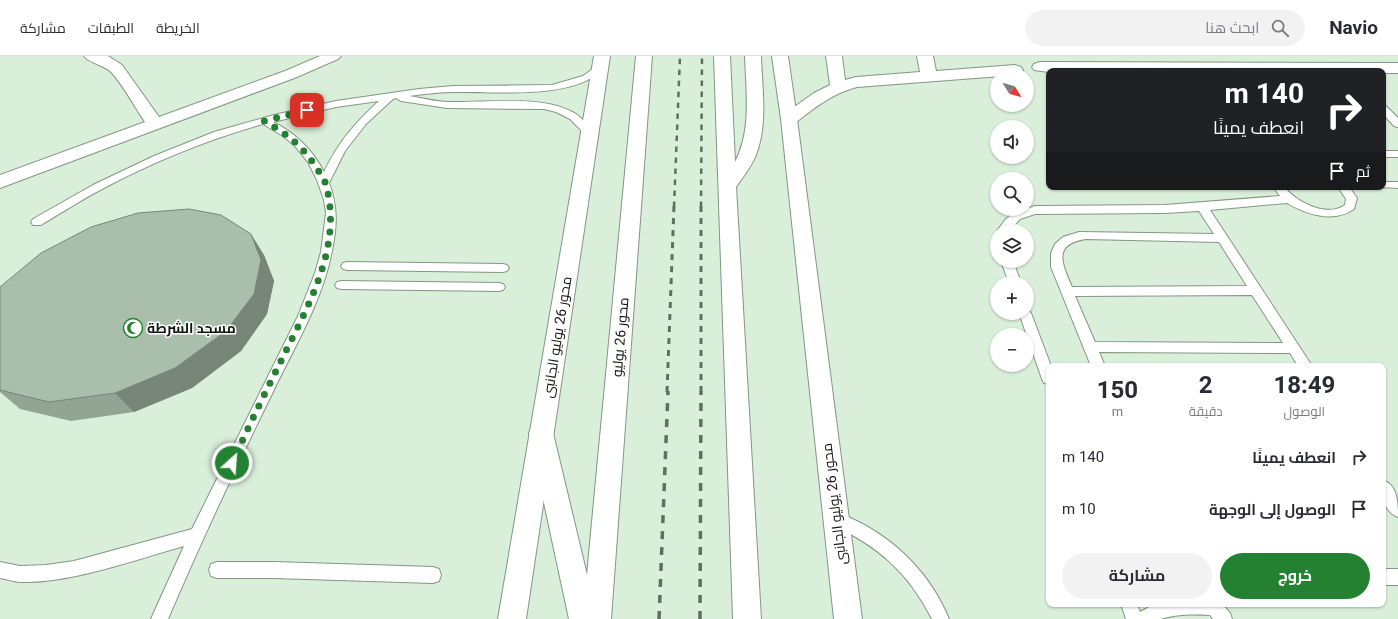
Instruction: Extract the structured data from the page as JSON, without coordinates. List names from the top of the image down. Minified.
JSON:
{"streets":{"main road":["محور 26 يوليو الجانبى","محور 26 يوليو"]},"places":{"mosque":["مسجد الشرطة"]},"north":"bottom right","page":{"header":"Navio","search":"ابحث هنا","nav":["الخريطة","الطبقات","مشاركة"],"map_buttons":["+","−"],"turn":["140 m","انعطف يمينًا"],"then":"ثم","eta":["18:49","الوصول","2","دقيقة","150","m"],"list":[{"name":"انعطف يمينًا","value":"140 m"},{"name":"الوصول إلى الوجهة","value":"10 m"}],"buttons":["خروج","مشاركة"]}}
